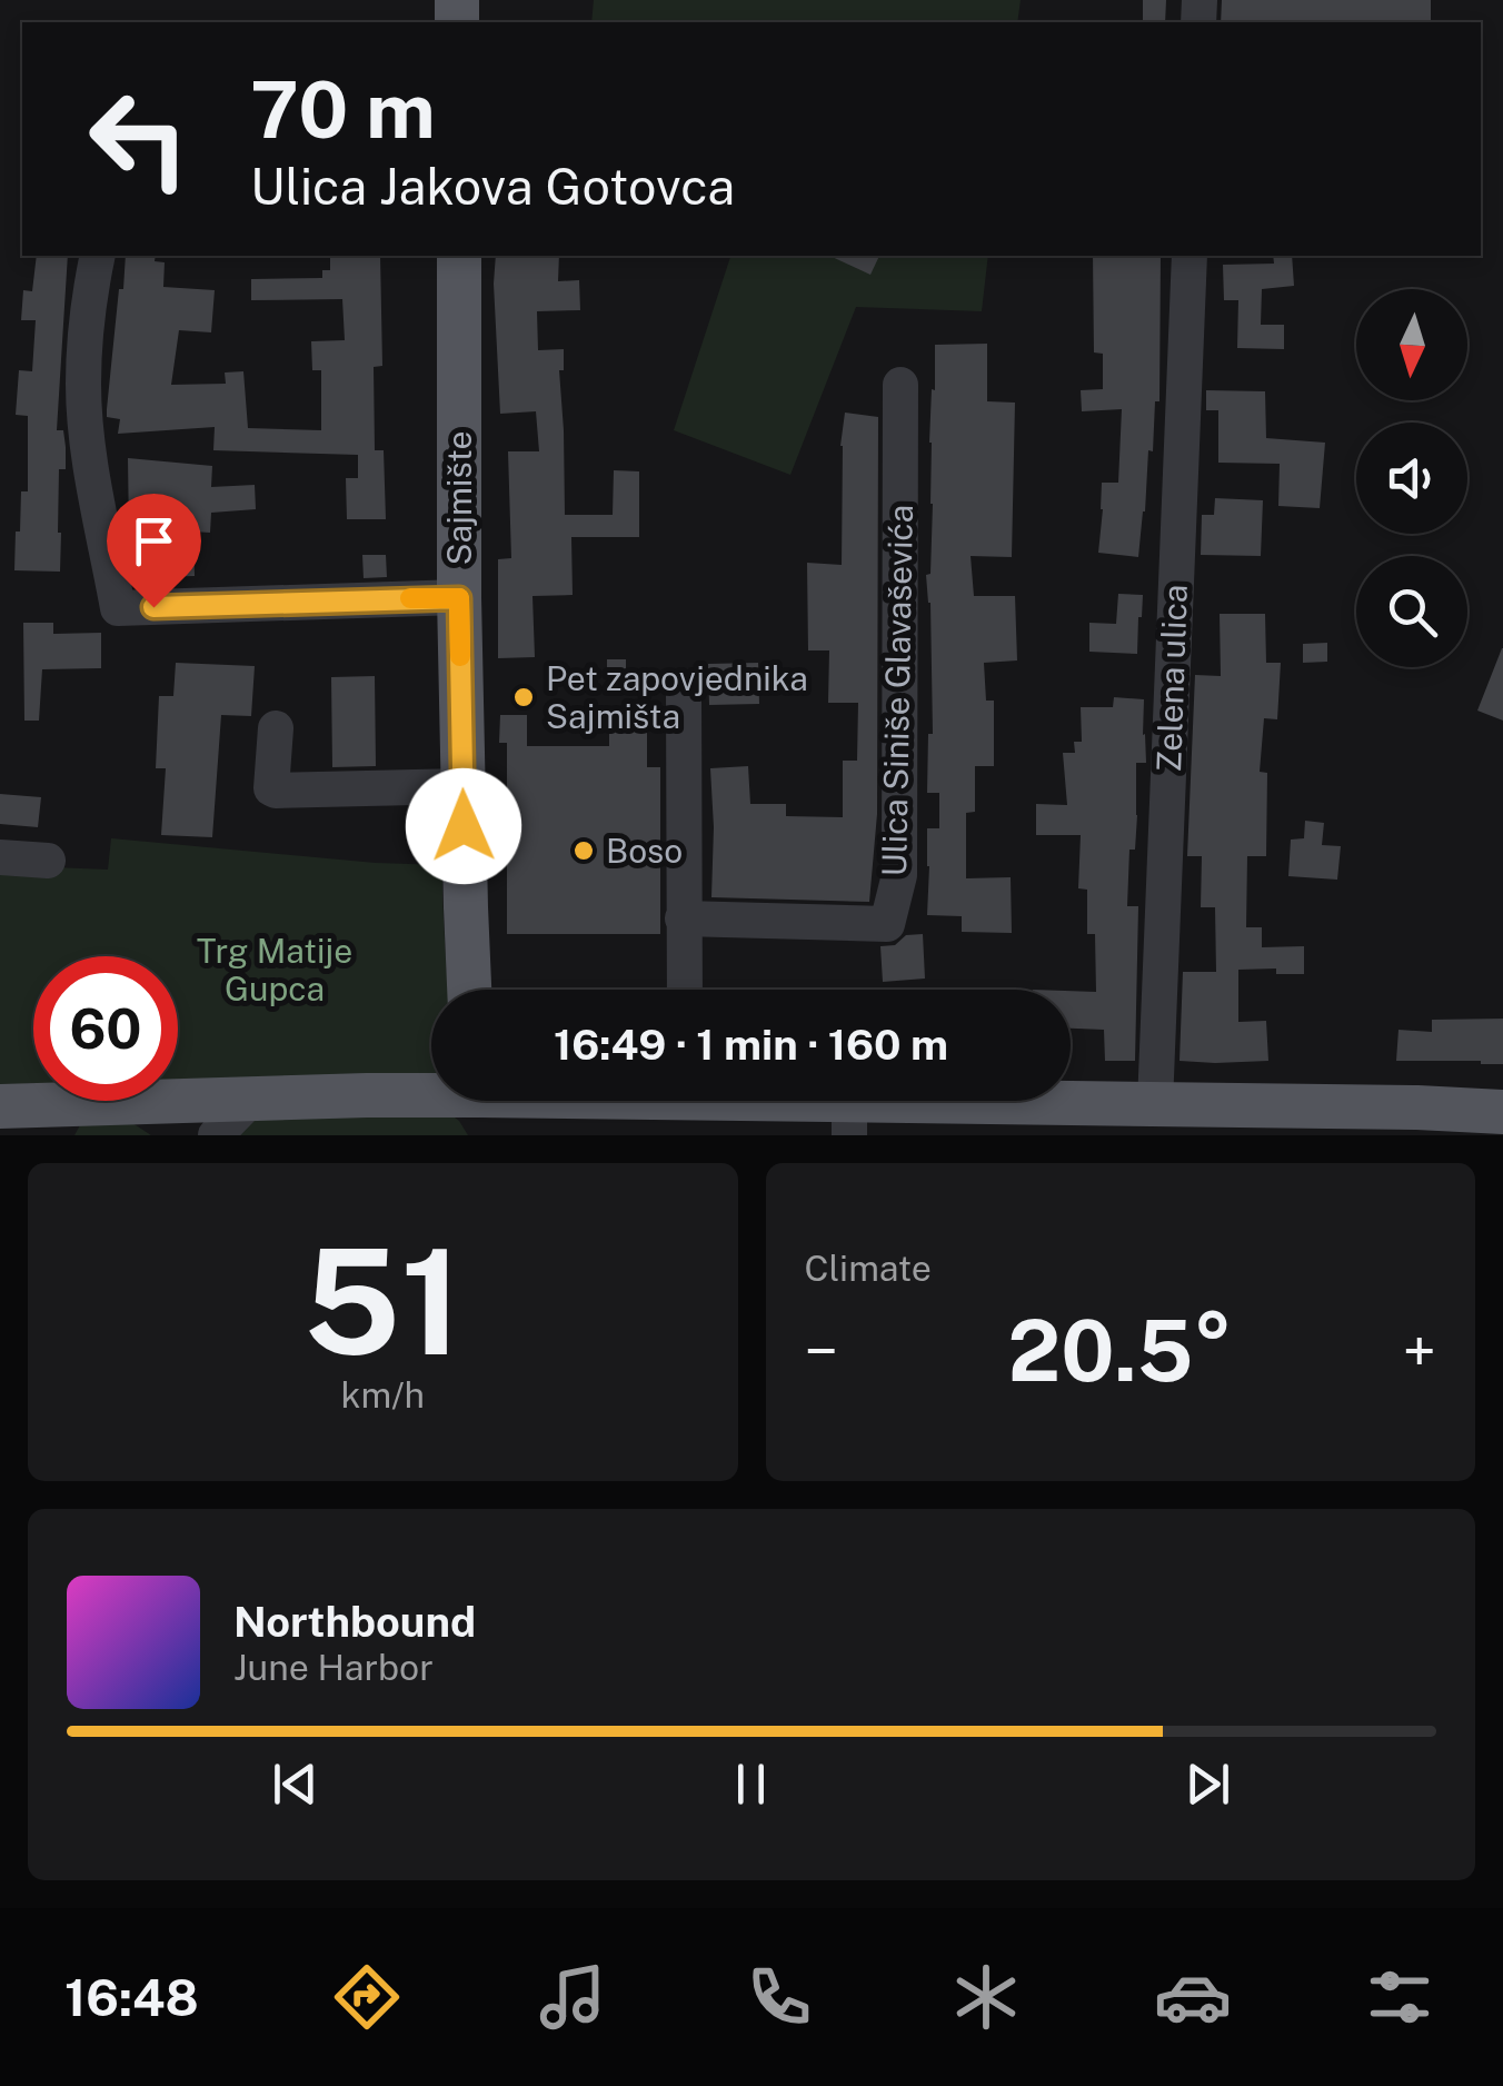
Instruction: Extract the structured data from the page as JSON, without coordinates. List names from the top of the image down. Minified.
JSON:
{"streets":{"main road":["Sajmište"],"street":["Zelena ulica","Ulica Siniše Glavaševića"]},"parks":["Trg Matije Gupca"],"places":["Pet zapovjednika Sajmišta","Boso"],"north":"bottom","page":{"turn":["70 m","Ulica Jakova Gotovca"],"limit":"60","trip":"16:49 · 1 min · 160 m","tile":[["51","km/h"],"Climate"],"heat":["−","20.5°","+"],"song":["Northbound","June Harbor"],"tabs":"16:48"}}
